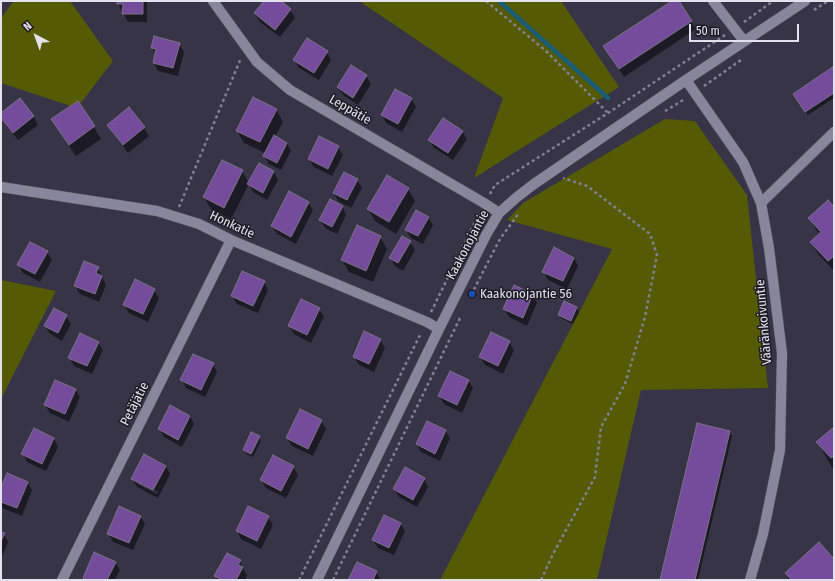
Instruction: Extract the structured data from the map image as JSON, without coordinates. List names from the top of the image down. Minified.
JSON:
{"streets":{"street":["Leppätie","Honkatie","Kaakonojantie","Vääränkoivuntie","Petäjätie"]},"crossings":[["Leppätie","Kaakonojantie"],["Honkatie","Kaakonojantie"],["Honkatie","Petäjätie"],["Kaakonojantie","Vääränkoivuntie"]],"places":["Kaakonojantie 56"],"scale_bar":"50 m","north":"top left"}
